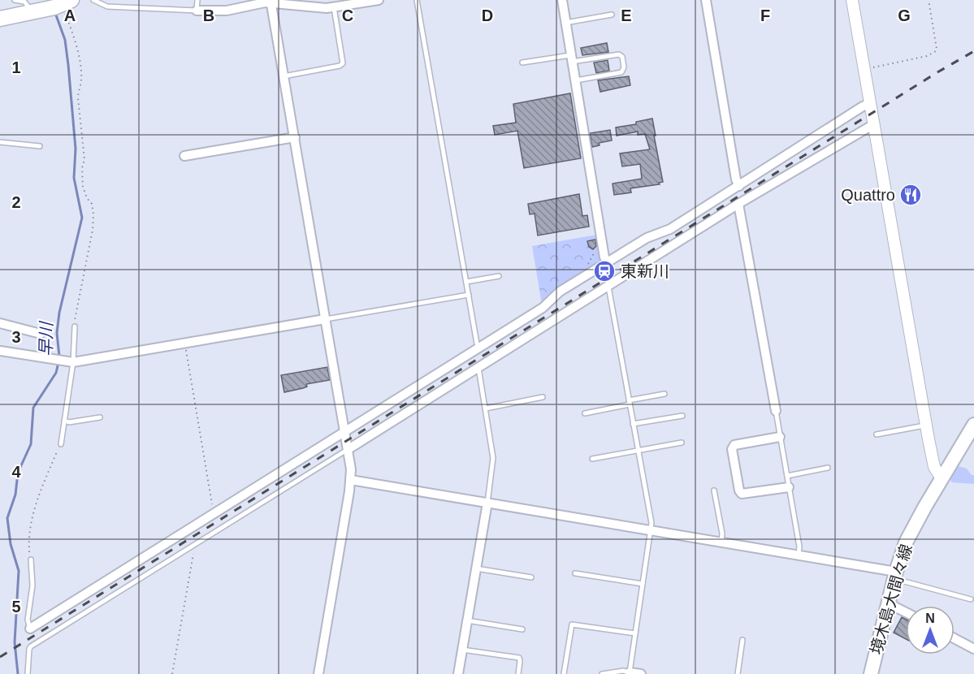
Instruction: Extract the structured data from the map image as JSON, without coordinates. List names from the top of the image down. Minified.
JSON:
{"streets":{"main road":["境木島大間々線"]},"water":["早川"],"places":{"restaurant":["Quattro"],"station":["東新川"]},"north":"top","grid":{"columns":["A","B","C","D","E","F","G"],"rows":["1","2","3","4","5"]}}
